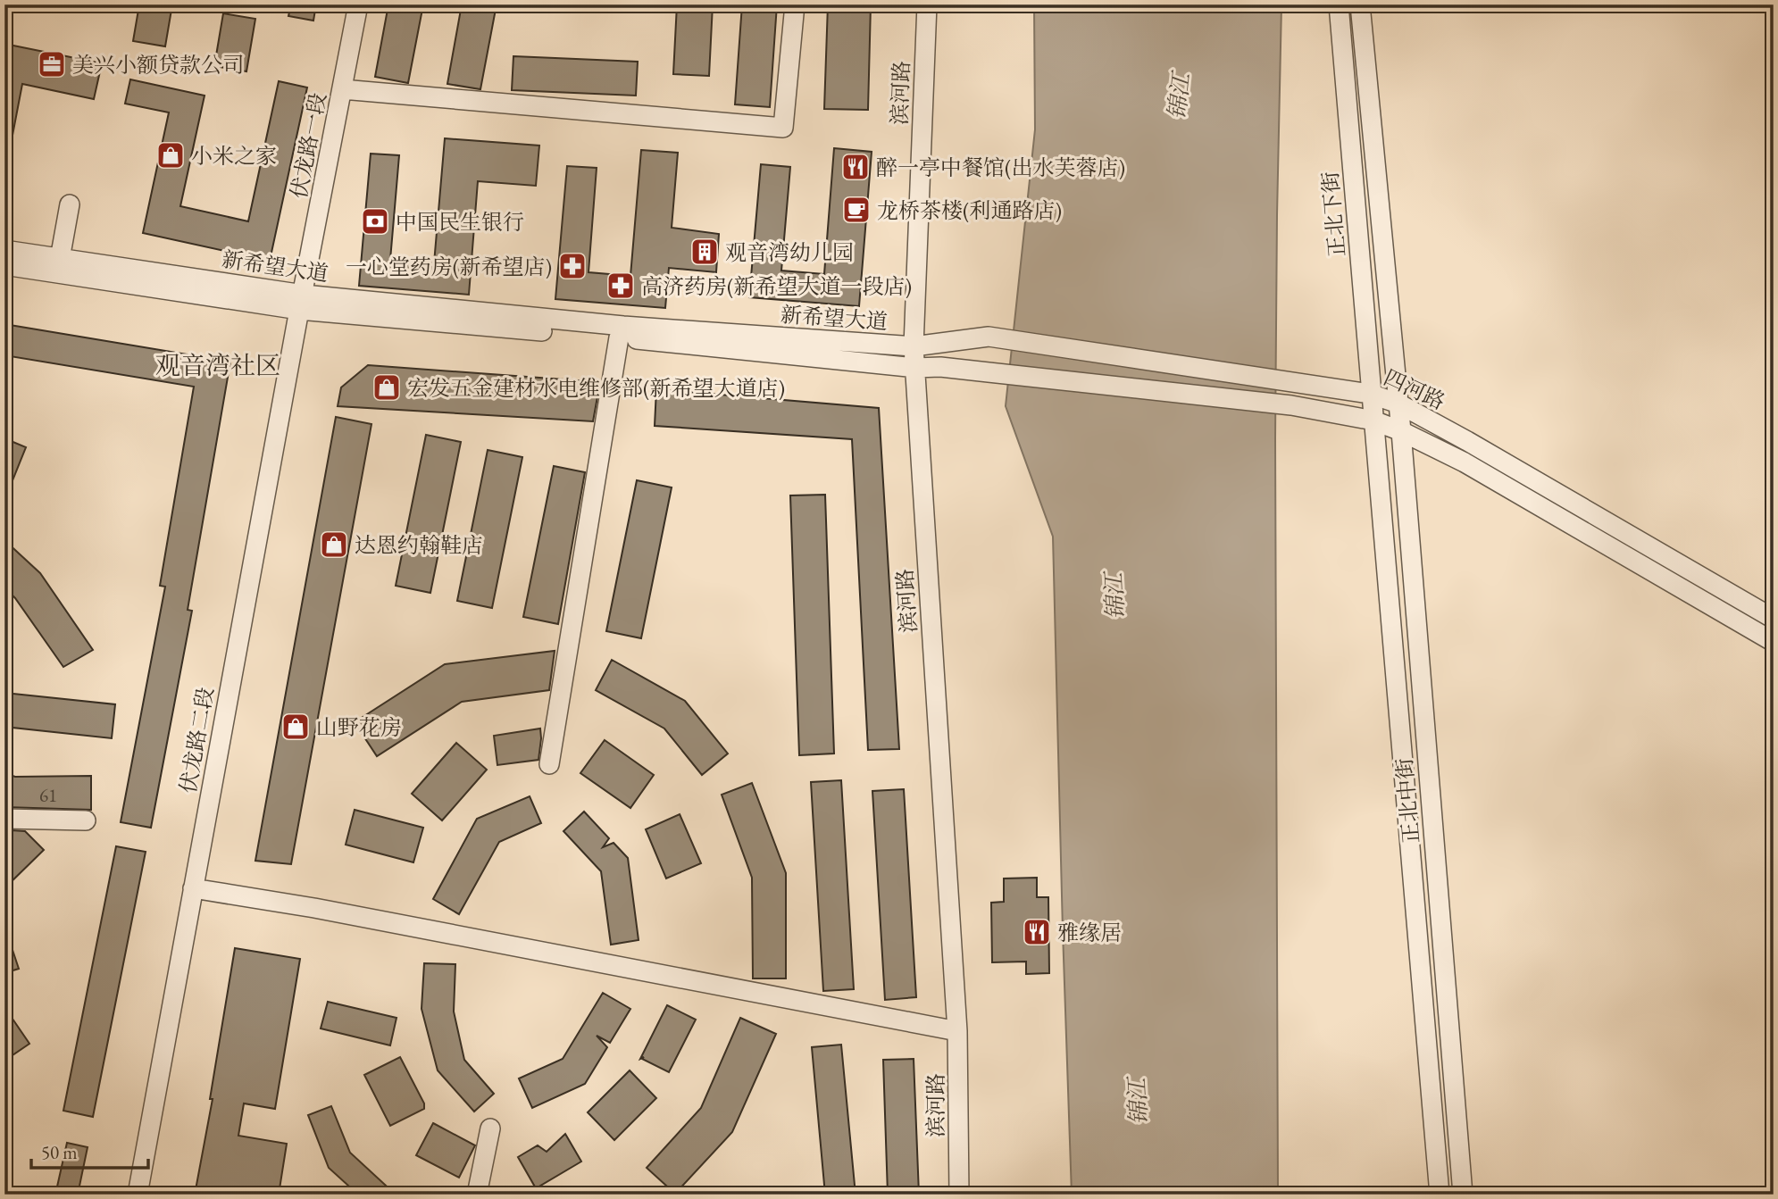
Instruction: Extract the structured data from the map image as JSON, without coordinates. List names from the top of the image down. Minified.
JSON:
{"streets":{"street":["滨河路","伏龙路一段","正北下街","新希望大道","四河路","伏龙路二段","正北中街"]},"crossings":[["滨河路","新希望大道"],["滨河路","四河路"],["伏龙路一段","新希望大道"],["伏龙路一段","四河路"],["伏龙路一段","伏龙路二段"],["正北下街","四河路"],["正北下街","正北中街"],["新希望大道","四河路"],["新希望大道","伏龙路二段"],["四河路","伏龙路二段"],["四河路","正北中街"]],"districts":["观音湾社区"],"water":["锦江"],"places":{"office":["美兴小额贷款公司"],"shop":["小米之家","宏发五金建材水电维修部(新希望大道店)","达恩约翰鞋店","山野花房"],"restaurant":["醉一亭中餐馆(出水芙蓉店)","雅缘居"],"cafe":["龙桥茶楼(利通路店)"],"bank":["中国民生银行"],"building":["观音湾幼儿园"],"pharmacy":["一心堂药房(新希望店)","高济药房(新希望大道一段店)"]},"house_numbers":["61"],"scale_bar":"50 m"}
